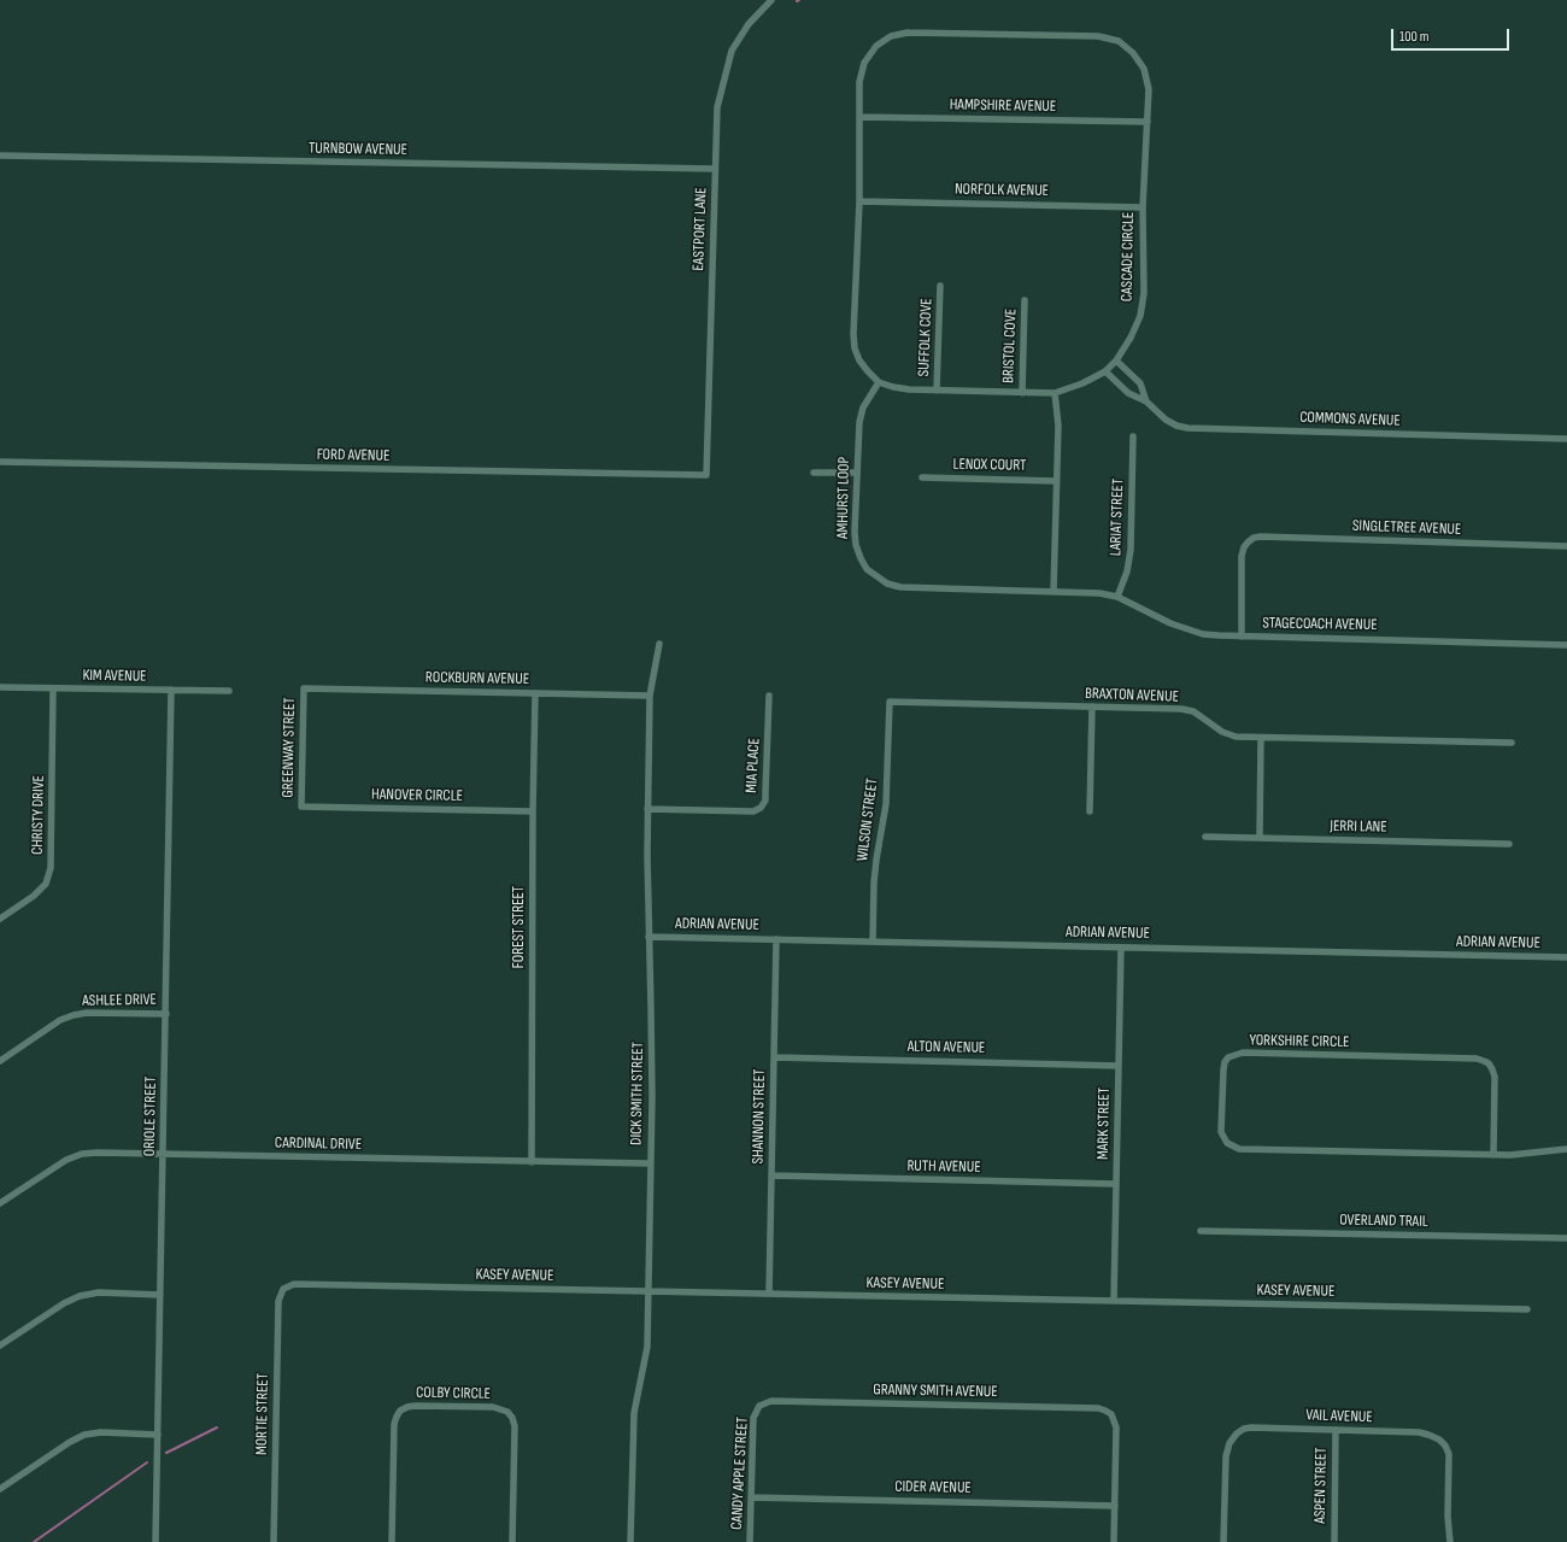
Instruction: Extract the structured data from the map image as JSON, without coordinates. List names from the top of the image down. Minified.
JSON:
{"streets":{"street":["HAMPSHIRE AVENUE","TURNBOW AVENUE","NORFOLK AVENUE","EASTPORT LANE","CASCADE CIRCLE","SUFFOLK COVE","BRISTOL COVE","COMMONS AVENUE","FORD AVENUE","LENOX COURT","AMHURST LOOP","LARIAT STREET","SINGLETREE AVENUE","STAGECOACH AVENUE","KIM AVENUE","ROCKBURN AVENUE","BRAXTON AVENUE","GREENWAY STREET","MIA PLACE","HANOVER CIRCLE","CHRISTY DRIVE","WILSON STREET","JERRI LANE","ADRIAN AVENUE","FOREST STREET","ASHLEE DRIVE","YORKSHIRE CIRCLE","ALTON AVENUE","DICK SMITH STREET","ORIOLE STREET","SHANNON STREET","MARK STREET","CARDINAL DRIVE","RUTH AVENUE","OVERLAND TRAIL","KASEY AVENUE","GRANNY SMITH AVENUE","COLBY CIRCLE","MORTIE STREET","VAIL AVENUE","CANDY APPLE STREET","ASPEN STREET","CIDER AVENUE"]},"crossings":[["HAMPSHIRE AVENUE","CASCADE CIRCLE"],["TURNBOW AVENUE","EASTPORT LANE"],["NORFOLK AVENUE","CASCADE CIRCLE"],["EASTPORT LANE","FORD AVENUE"],["CASCADE CIRCLE","SUFFOLK COVE"],["CASCADE CIRCLE","BRISTOL COVE"],["CASCADE CIRCLE","COMMONS AVENUE"],["CASCADE CIRCLE","AMHURST LOOP"],["AMHURST LOOP","STAGECOACH AVENUE"],["LARIAT STREET","STAGECOACH AVENUE"],["SINGLETREE AVENUE","STAGECOACH AVENUE"],["KIM AVENUE","CHRISTY DRIVE"],["KIM AVENUE","ORIOLE STREET"],["ROCKBURN AVENUE","GREENWAY STREET"],["ROCKBURN AVENUE","FOREST STREET"],["ROCKBURN AVENUE","DICK SMITH STREET"],["BRAXTON AVENUE","WILSON STREET"],["GREENWAY STREET","HANOVER CIRCLE"],["MIA PLACE","DICK SMITH STREET"],["HANOVER CIRCLE","FOREST STREET"],["WILSON STREET","ADRIAN AVENUE"],["ADRIAN AVENUE","DICK SMITH STREET"],["ADRIAN AVENUE","SHANNON STREET"],["ADRIAN AVENUE","MARK STREET"],["FOREST STREET","CARDINAL DRIVE"],["ASHLEE DRIVE","ORIOLE STREET"],["ALTON AVENUE","SHANNON STREET"],["ALTON AVENUE","MARK STREET"],["DICK SMITH STREET","CARDINAL DRIVE"],["DICK SMITH STREET","KASEY AVENUE"],["ORIOLE STREET","CARDINAL DRIVE"],["SHANNON STREET","RUTH AVENUE"],["SHANNON STREET","KASEY AVENUE"],["MARK STREET","RUTH AVENUE"],["MARK STREET","KASEY AVENUE"],["KASEY AVENUE","MORTIE STREET"],["GRANNY SMITH AVENUE","CANDY APPLE STREET"],["GRANNY SMITH AVENUE","CIDER AVENUE"],["VAIL AVENUE","ASPEN STREET"],["CANDY APPLE STREET","CIDER AVENUE"]],"scale_bar":"100 m"}
